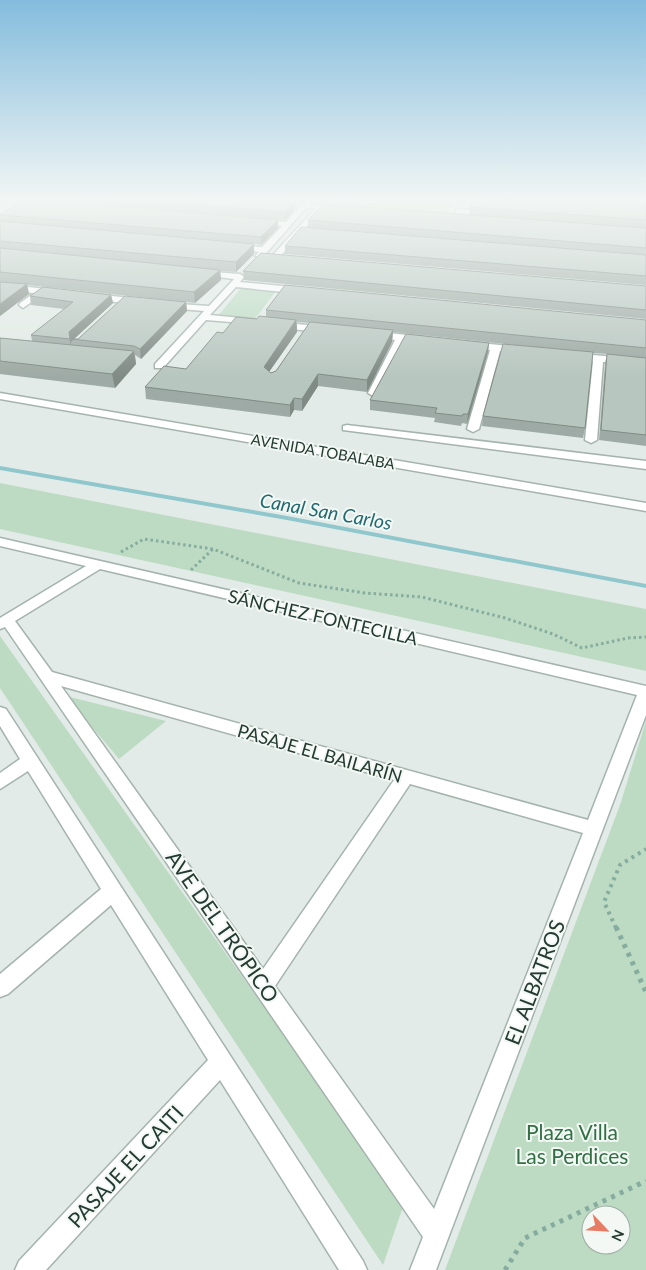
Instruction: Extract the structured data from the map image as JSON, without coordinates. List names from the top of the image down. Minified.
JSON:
{"streets":{"street":["AVENIDA TOBALABA","SÁNCHEZ FONTECILLA","PASAJE EL BAILARÍN","AVE DEL TRÓPICO","EL ALBATROS","PASAJE EL CAITI"]},"crossings":[["SÁNCHEZ FONTECILLA","EL ALBATROS"],["PASAJE EL BAILARÍN","AVE DEL TRÓPICO"],["PASAJE EL BAILARÍN","EL ALBATROS"],["AVE DEL TRÓPICO","EL ALBATROS"]],"water":["Canal San Carlos"],"parks":["Plaza Villa Las Perdices"],"north":"bottom right"}
